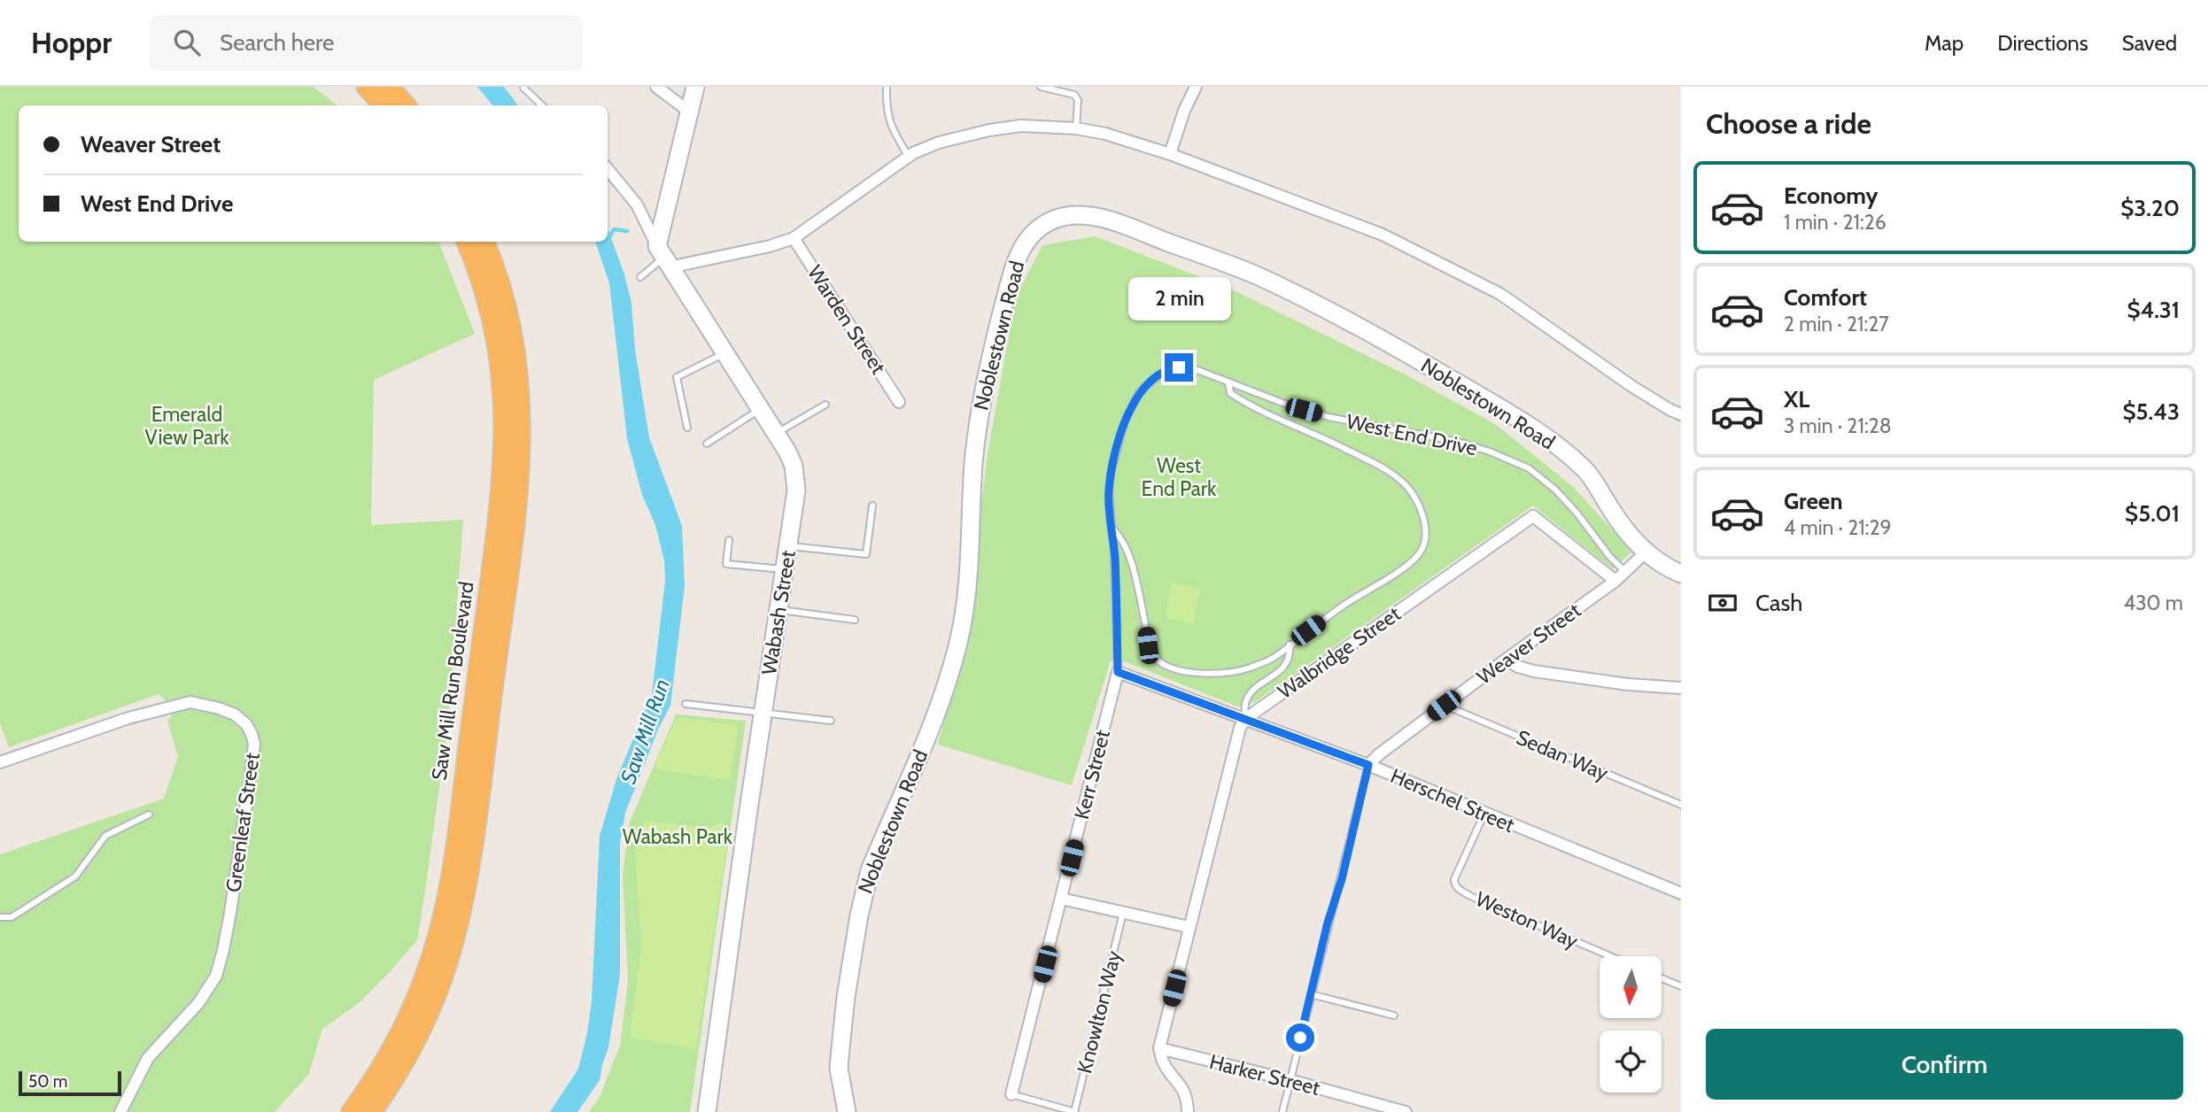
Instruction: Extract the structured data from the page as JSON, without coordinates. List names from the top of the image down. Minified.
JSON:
{"streets":{"highway":["Saw Mill Run Boulevard"],"main road":["Noblestown Road","Wabash Street"],"street":["Warden Street","Weaver Street","Walbridge Street","Kerr Street","Herschel Street","Greenleaf Street","Harker Street"],"lane":["West End Drive","Sedan Way","Weston Way","Knowlton Way"]},"crossings":[["Noblestown Road","Weaver Street"],["West End Drive","Weaver Street"],["West End Drive","Kerr Street"],["West End Drive","Herschel Street"],["Weaver Street","Walbridge Street"],["Weaver Street","Sedan Way"],["Weaver Street","Herschel Street"],["Walbridge Street","Herschel Street"],["Kerr Street","Herschel Street"],["Herschel Street","Weston Way"]],"water":["Saw Mill Run"],"parks":["Emerald View Park","West End Park","Wabash Park"],"scale_bar":"50 m","north":"bottom","page":{"header":"Hoppr","search":"Search here","nav":["Map","Directions","Saved"],"heading":"Choose a ride","banner":["Weaver Street","West End Drive"],"list":[{"name":"Economy","note":"1 min · 21:26","value":"$3.20"},{"name":"Comfort","note":"2 min · 21:27","value":"$4.31"},{"name":"XL","note":"3 min · 21:28","value":"$5.43"},{"name":"Green","note":"4 min · 21:29","value":"$5.01"}],"bubble":"2 min","pay":["Cash","430 m"],"buttons":"Confirm","scale":"50 m"}}
